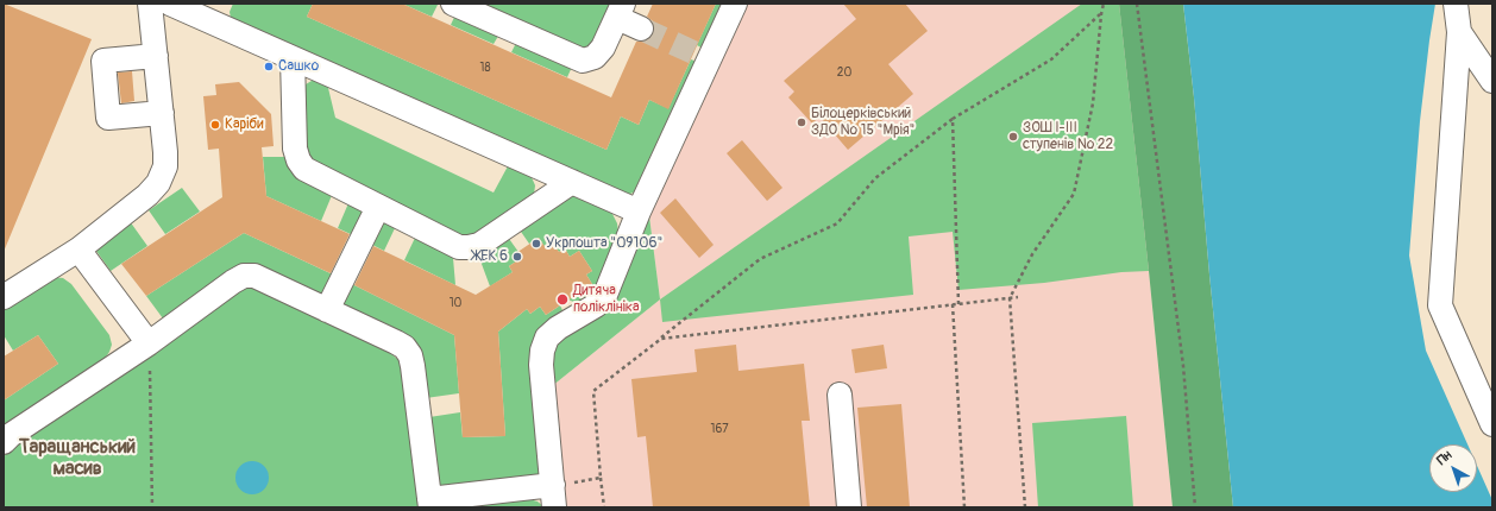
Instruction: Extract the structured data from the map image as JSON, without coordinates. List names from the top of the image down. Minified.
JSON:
{"districts":["Таращанський масив"],"places":["Сашко","Білоцерківський ЗДО № 15 \"Мрія\"","Каріби","ЗОШ І-ІІІ ступенів № 22","Укрпошта \"09106\"","ЖЕК 6","Дитяча поліклініка"],"house_numbers":["18","20","10","167"],"north":"top left"}
